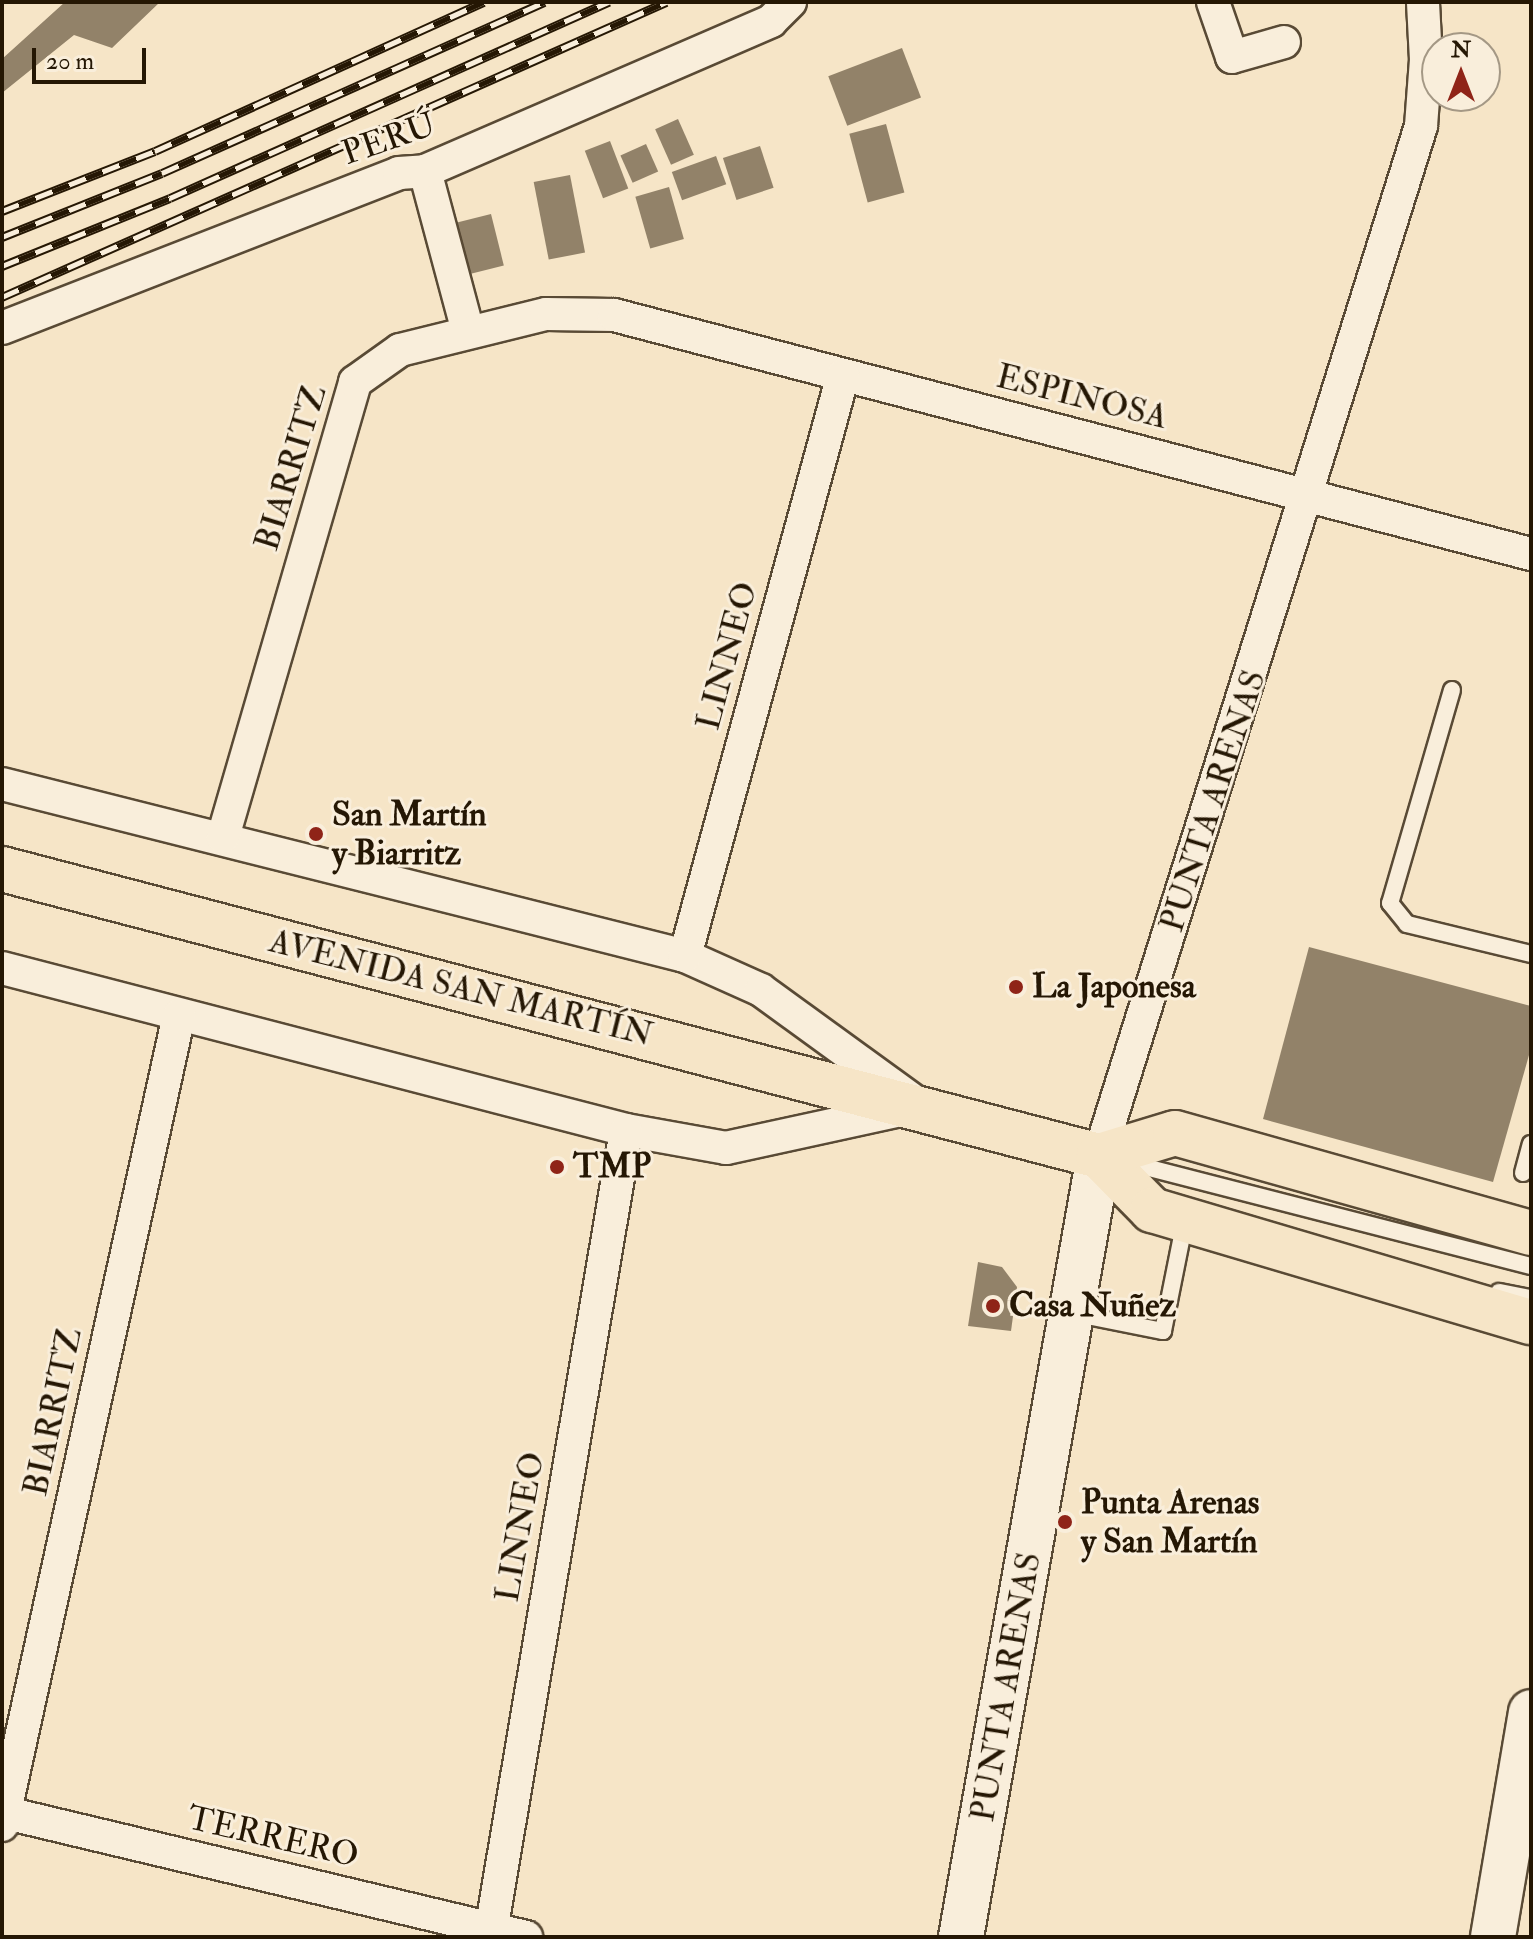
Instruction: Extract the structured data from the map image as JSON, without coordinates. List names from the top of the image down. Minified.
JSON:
{"streets":{"main road":["AVENIDA SAN MARTÍN"],"street":["PERÚ","ESPINOSA","BIARRITZ","LINNEO","PUNTA ARENAS","TERRERO"]},"crossings":[["ESPINOSA","BIARRITZ"],["ESPINOSA","LINNEO"],["ESPINOSA","PUNTA ARENAS"],["BIARRITZ","AVENIDA SAN MARTÍN"],["BIARRITZ","TERRERO"],["LINNEO","AVENIDA SAN MARTÍN"],["LINNEO","TERRERO"],["PUNTA ARENAS","AVENIDA SAN MARTÍN"]],"places":["San Martín y Biarritz","La Japonesa","TMP","Casa Nuñez","Punta Arenas y San Martín"],"scale_bar":"20 m","north":"top"}
